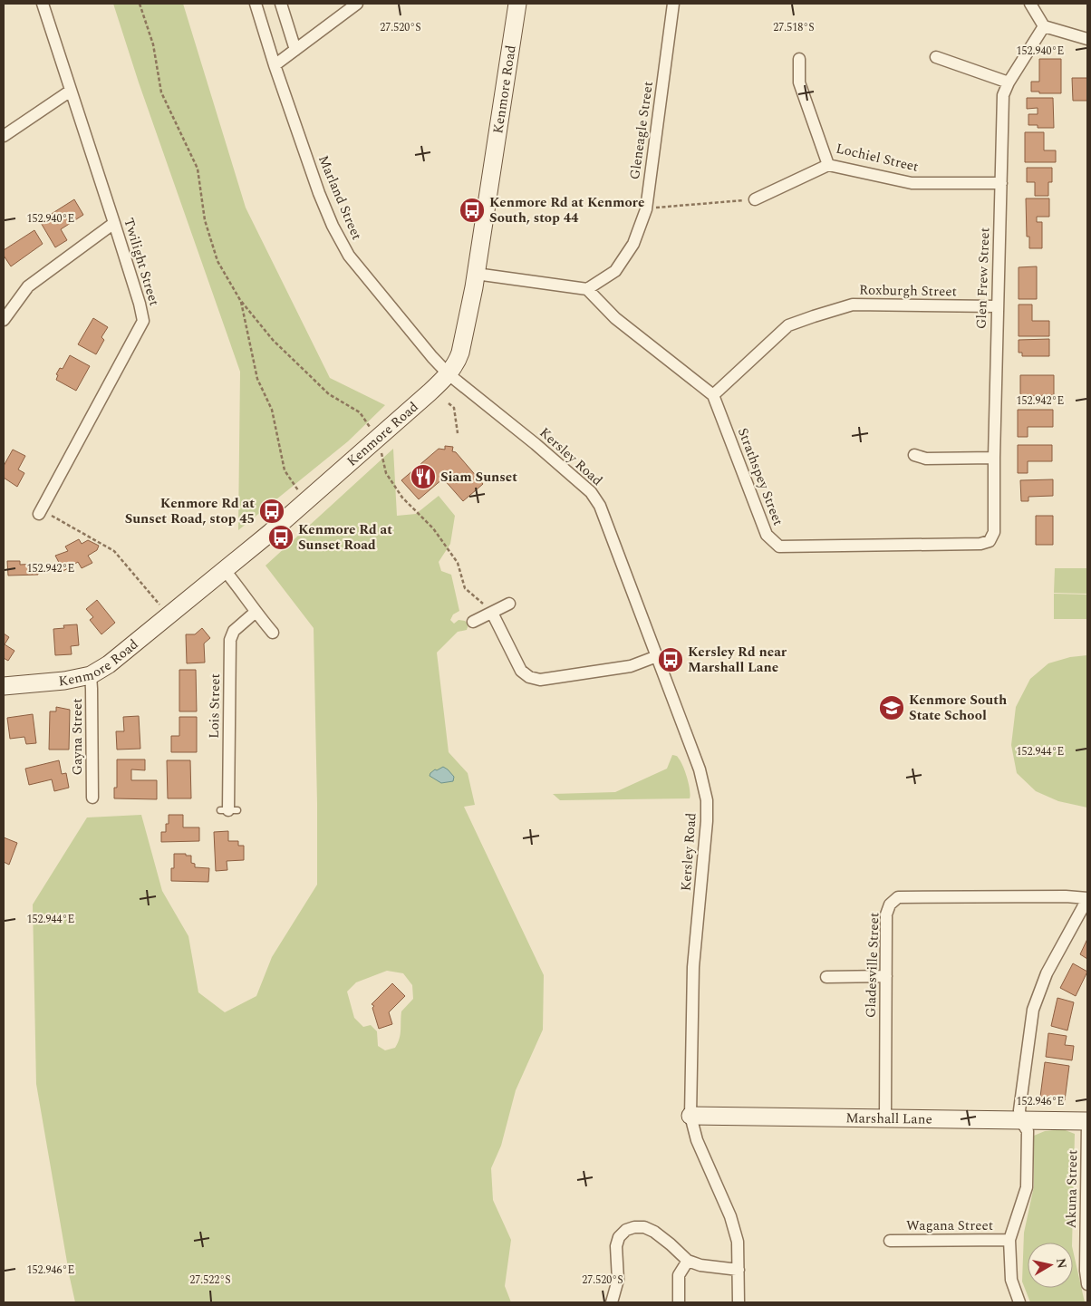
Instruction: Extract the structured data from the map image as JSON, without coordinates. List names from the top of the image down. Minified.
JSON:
{"streets":{"street":["Kenmore Road","Gleneagle Street","Lochiel Street","Marland Street","Twilight Street","Glen Frew Street","Roxburgh Street","Kersley Road","Strathspey Street","Lois Street","Gayna Street","Gladesville Street","Marshall Lane","Akuna Street","Wagana Street"]},"crossings":[["Kenmore Road","Marland Street"],["Kenmore Road","Kersley Road"],["Kenmore Road","Gayna Street"],["Lochiel Street","Glen Frew Street"],["Marland Street","Kersley Road"],["Glen Frew Street","Roxburgh Street"],["Glen Frew Street","Strathspey Street"],["Roxburgh Street","Strathspey Street"],["Kersley Road","Marshall Lane"],["Gladesville Street","Marshall Lane"],["Marshall Lane","Akuna Street"]],"places":{"bus stop":["Kenmore Rd at Kenmore South, stop 44","Kenmore Rd at Sunset Road, stop 45","Kenmore Rd at Sunset Road","Kersley Rd near Marshall Lane"],"restaurant":["Siam Sunset"],"school or university":["Kenmore South State School"]},"north":"right","coordinates":["27.520°S","27.518°S","152.940°E","152.942°E","152.944°E","152.946°E","27.522°S"]}
